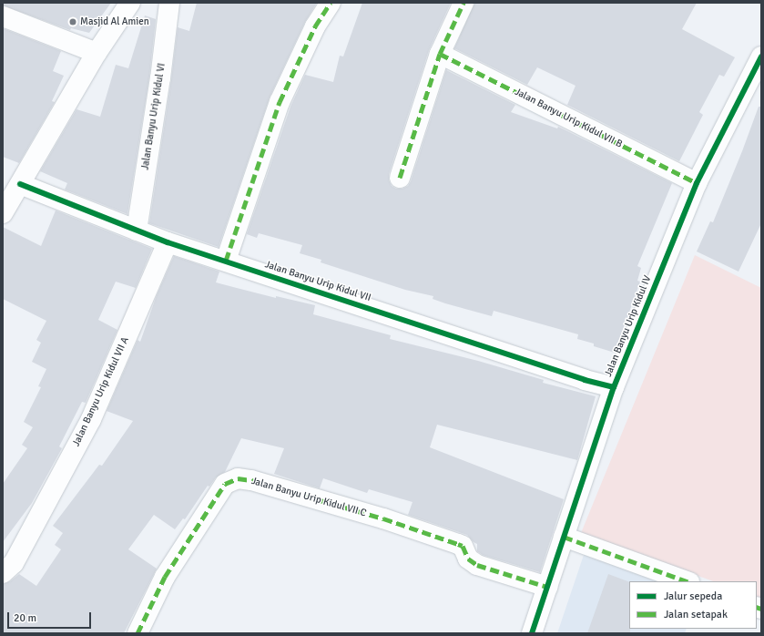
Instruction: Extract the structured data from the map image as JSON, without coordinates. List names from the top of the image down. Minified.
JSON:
{"streets":{"street":["Jalan Banyu Urip Kidul VI","Jalan Banyu Urip Kidul VII B","Jalan Banyu Urip Kidul VII","Jalan Banyu Urip Kidul IV","Jalan Banyu Urip Kidul VII A","Jalan Banyu Urip Kidul VII C"]},"crossings":[["Jalan Banyu Urip Kidul VI","Jalan Banyu Urip Kidul VII"],["Jalan Banyu Urip Kidul VII B","Jalan Banyu Urip Kidul IV"],["Jalan Banyu Urip Kidul VII","Jalan Banyu Urip Kidul IV"],["Jalan Banyu Urip Kidul VII","Jalan Banyu Urip Kidul VII A"],["Jalan Banyu Urip Kidul IV","Jalan Banyu Urip Kidul VII C"]],"places":["Masjid Al Amien"],"legend":["Jalur sepeda","Jalan setapak"],"scale_bar":"20 m"}
